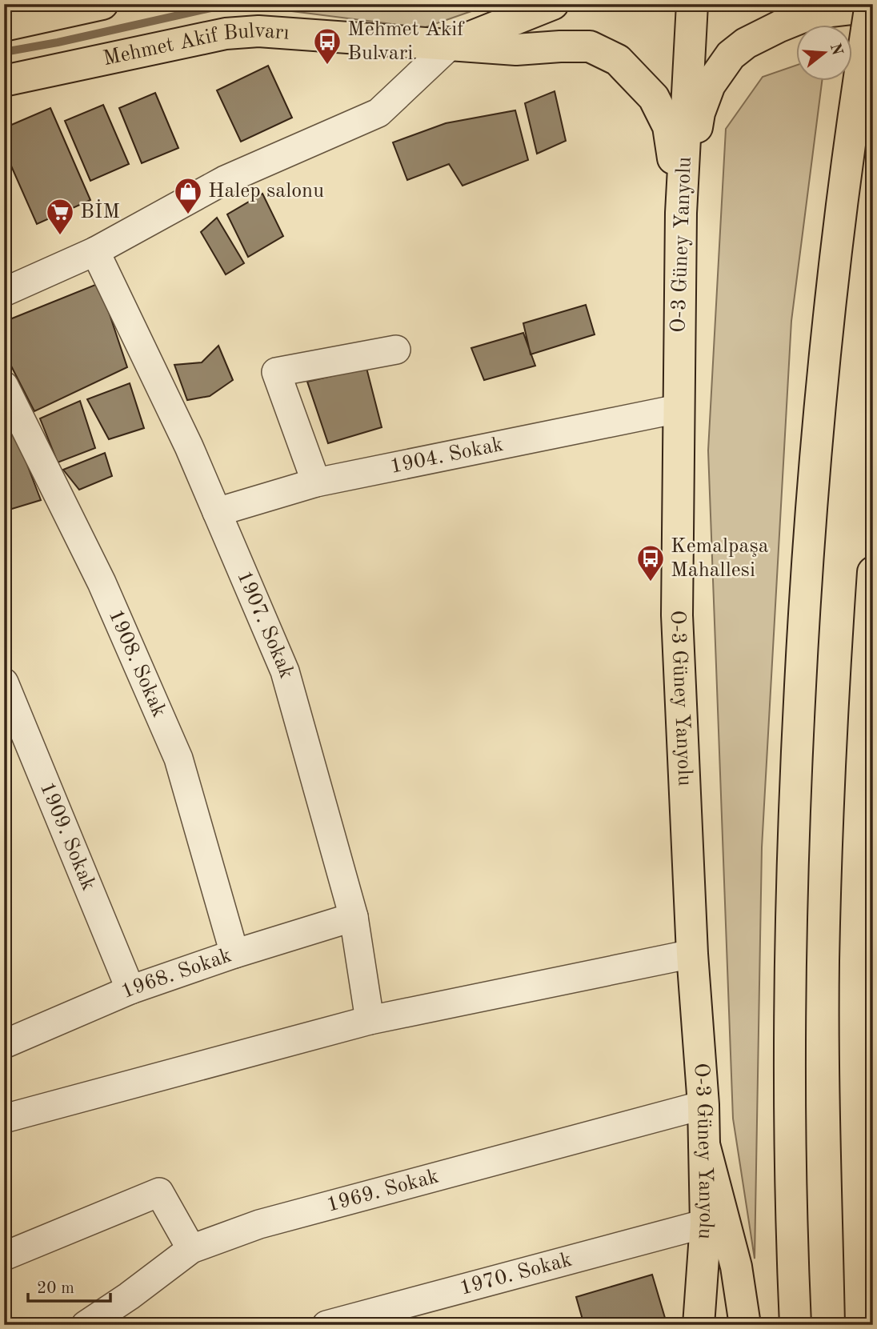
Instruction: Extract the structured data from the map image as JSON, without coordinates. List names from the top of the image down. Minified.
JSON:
{"streets":{"main road":["Mehmet Akif Bulvarı","O-3 Güney Yanyolu"],"street":["1904. Sokak","1907. Sokak","1908. Sokak","1909. Sokak","1968. Sokak","1969. Sokak","1970. Sokak"]},"crossings":[["Mehmet Akif Bulvarı","O-3 Güney Yanyolu"],["O-3 Güney Yanyolu","1904. Sokak"],["O-3 Güney Yanyolu","1969. Sokak"],["O-3 Güney Yanyolu","1970. Sokak"],["1904. Sokak","1907. Sokak"],["1907. Sokak","1968. Sokak"],["1908. Sokak","1968. Sokak"],["1909. Sokak","1968. Sokak"]],"places":{"bus stop":["Mehmet Akif Bulvari","Kemalpaşa Mahallesi"],"shop":["Halep salonu"],"supermarket":["BİM"]},"scale_bar":"20 m","north":"right"}
